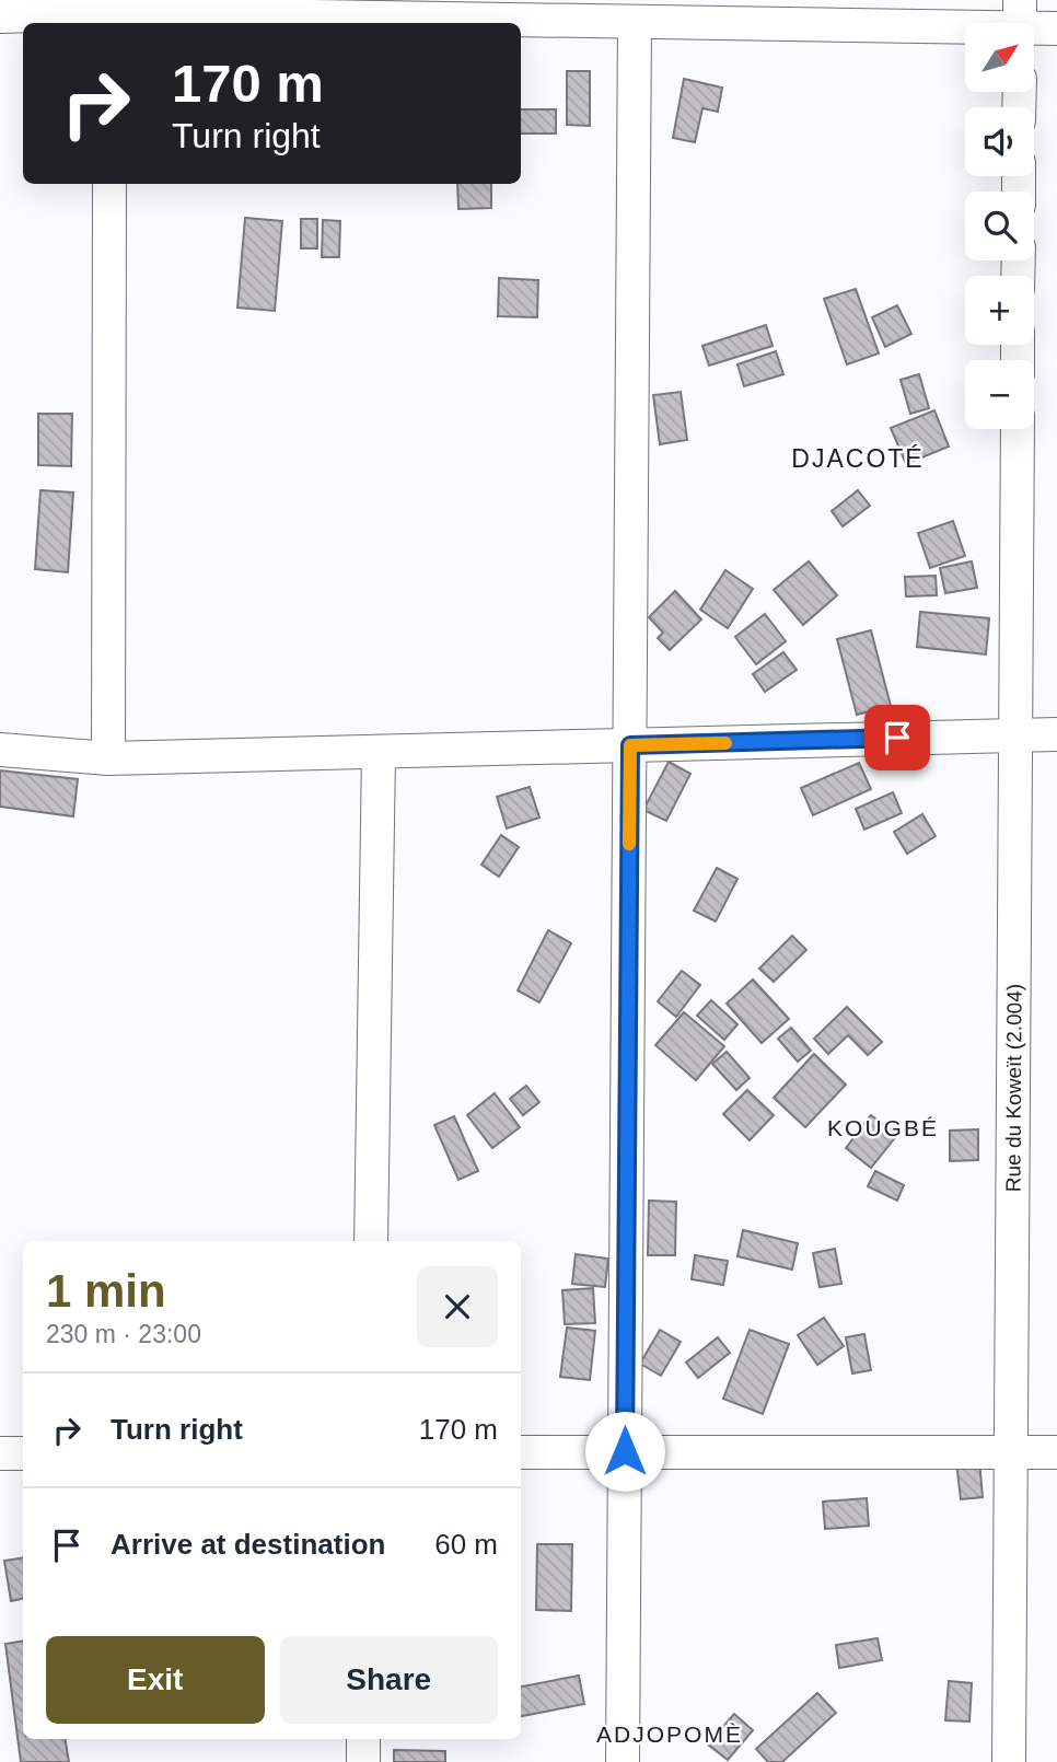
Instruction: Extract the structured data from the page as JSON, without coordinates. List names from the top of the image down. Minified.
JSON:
{"streets":{"street":["Rue du Koweït (2.004)"]},"districts":["DJACOTÉ","KOUGBÉ","ADJOPOMÈ"],"north":"top right","page":{"map_buttons":["+","−"],"turn":["170 m","Turn right"],"heading":["1 min","230 m · 23:00"],"list":[{"name":"Turn right","value":"170 m"},{"name":"Arrive at destination","value":"60 m"}],"buttons":["Exit","Share"]}}
